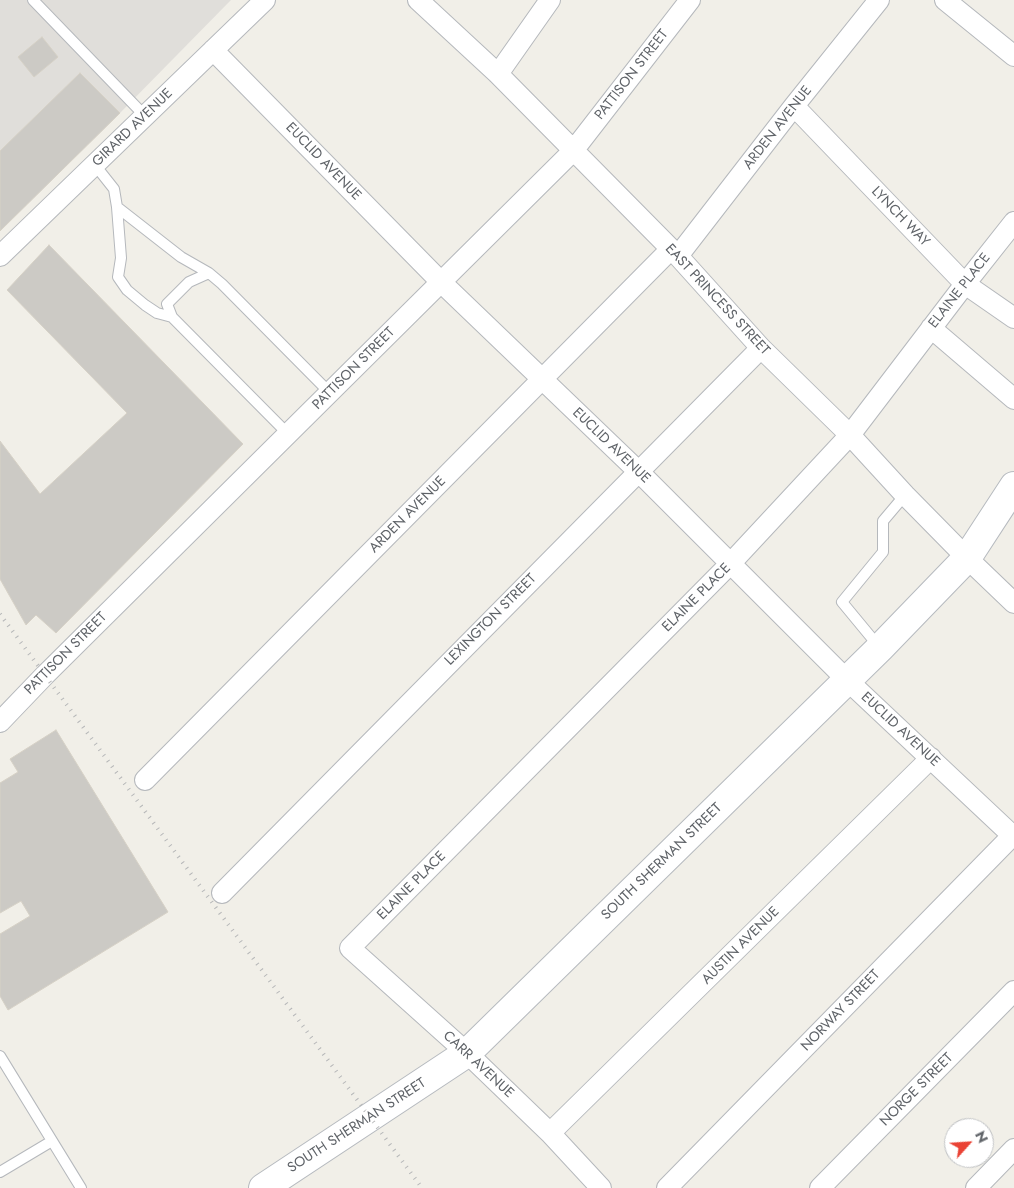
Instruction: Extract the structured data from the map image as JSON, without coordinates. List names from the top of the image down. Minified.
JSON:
{"streets":{"main road":["SOUTH SHERMAN STREET"],"street":["PATTISON STREET","GIRARD AVENUE","ARDEN AVENUE","EUCLID AVENUE","LYNCH WAY","ELAINE PLACE","EAST PRINCESS STREET","LEXINGTON STREET","AUSTIN AVENUE","NORWAY STREET","CARR AVENUE","NORGE STREET"]},"crossings":[["PATTISON STREET","EUCLID AVENUE"],["PATTISON STREET","EAST PRINCESS STREET"],["GIRARD AVENUE","EUCLID AVENUE"],["ARDEN AVENUE","EUCLID AVENUE"],["ARDEN AVENUE","LYNCH WAY"],["ARDEN AVENUE","EAST PRINCESS STREET"],["EUCLID AVENUE","ELAINE PLACE"],["EUCLID AVENUE","LEXINGTON STREET"],["EUCLID AVENUE","SOUTH SHERMAN STREET"],["EUCLID AVENUE","AUSTIN AVENUE"],["EUCLID AVENUE","NORWAY STREET"],["LYNCH WAY","ELAINE PLACE"],["ELAINE PLACE","EAST PRINCESS STREET"],["ELAINE PLACE","CARR AVENUE"],["EAST PRINCESS STREET","LEXINGTON STREET"],["EAST PRINCESS STREET","SOUTH SHERMAN STREET"],["SOUTH SHERMAN STREET","CARR AVENUE"],["AUSTIN AVENUE","CARR AVENUE"]],"north":"top right"}
